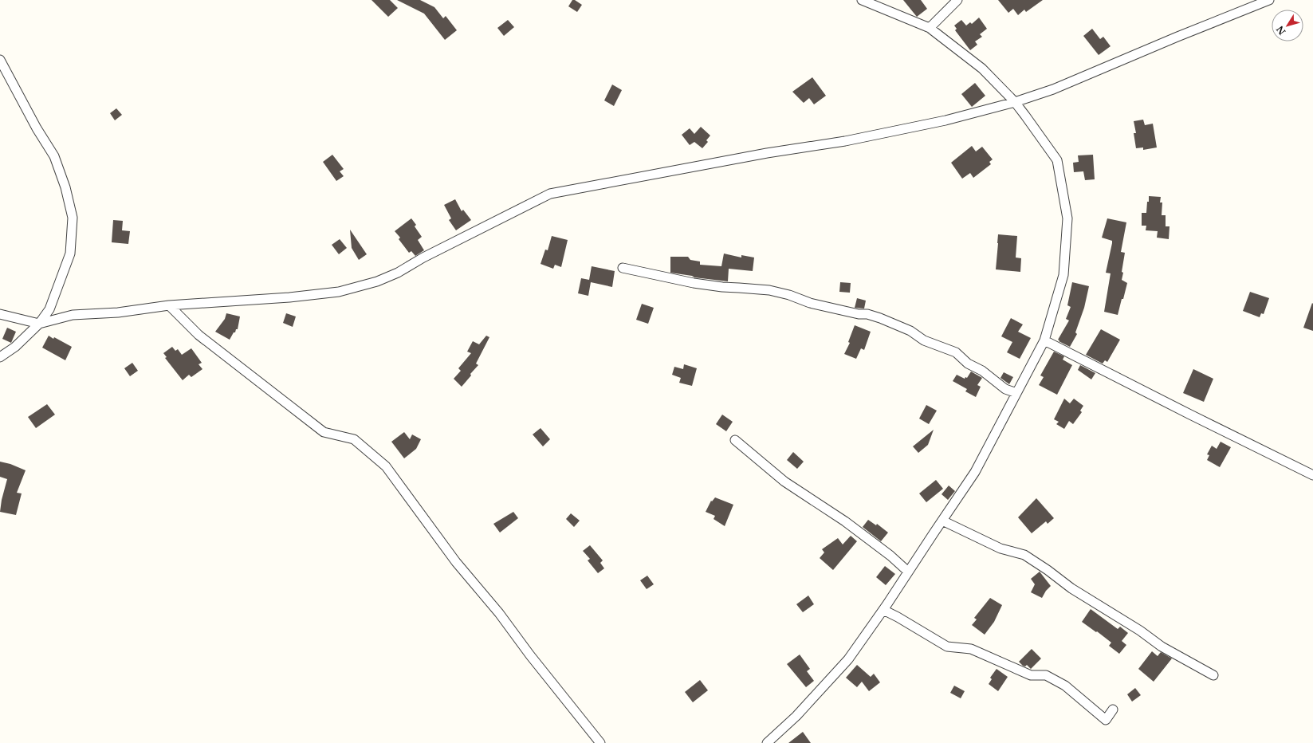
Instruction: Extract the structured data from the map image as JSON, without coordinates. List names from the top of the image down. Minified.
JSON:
{"north":"bottom left"}
